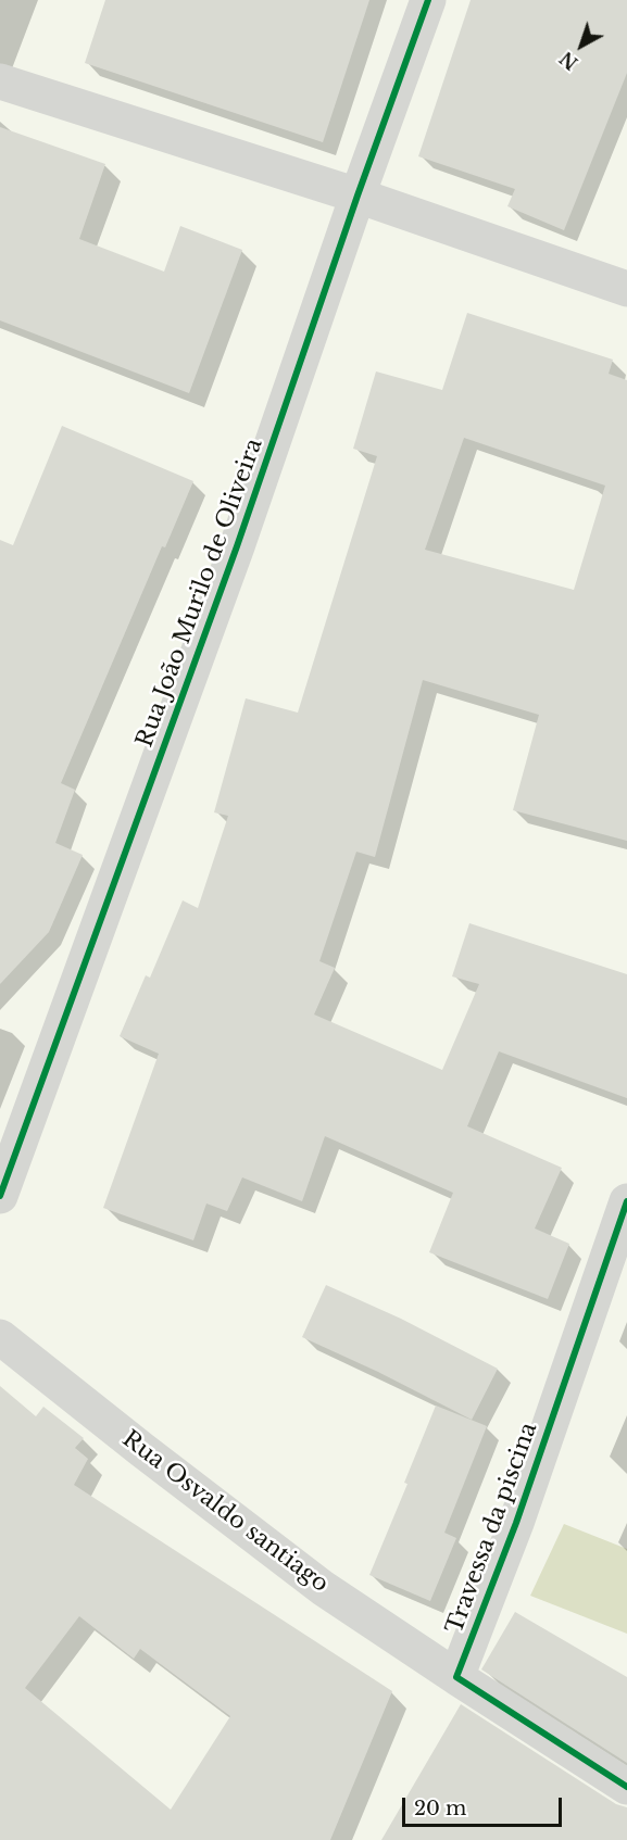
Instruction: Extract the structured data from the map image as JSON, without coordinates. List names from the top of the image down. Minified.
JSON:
{"streets":{"street":["Rua João Murilo de Oliveira","Rua Osvaldo santiago","Travessa da piscina"]},"crossings":[["Rua Osvaldo santiago","Travessa da piscina"]],"scale_bar":"20 m","north":"bottom left"}
